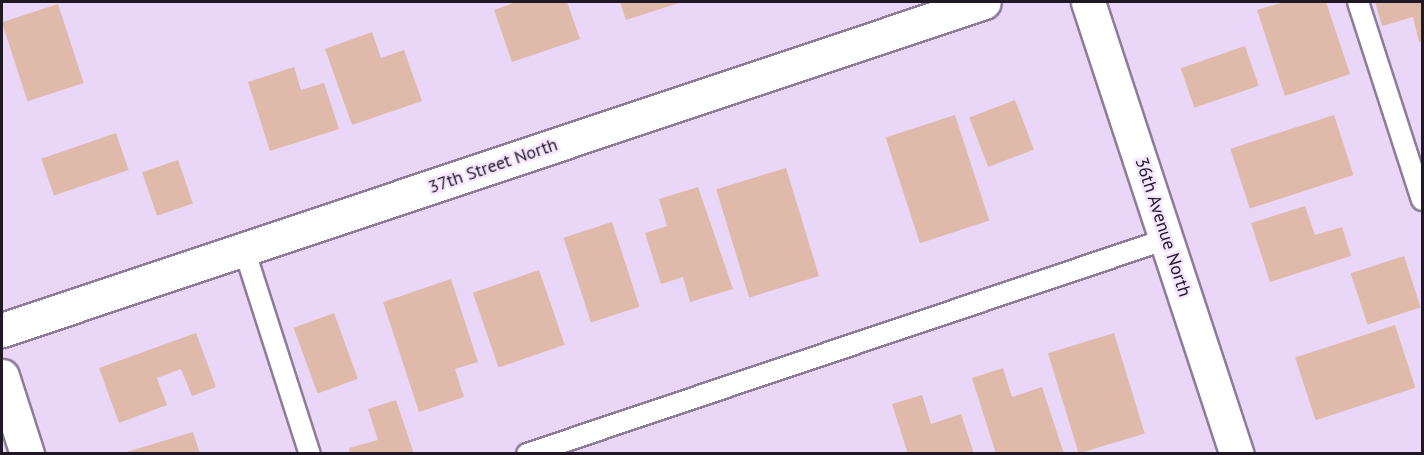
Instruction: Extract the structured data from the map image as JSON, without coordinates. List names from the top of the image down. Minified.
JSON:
{"streets":{"street":["37th Street North","36th Avenue North"]}}
